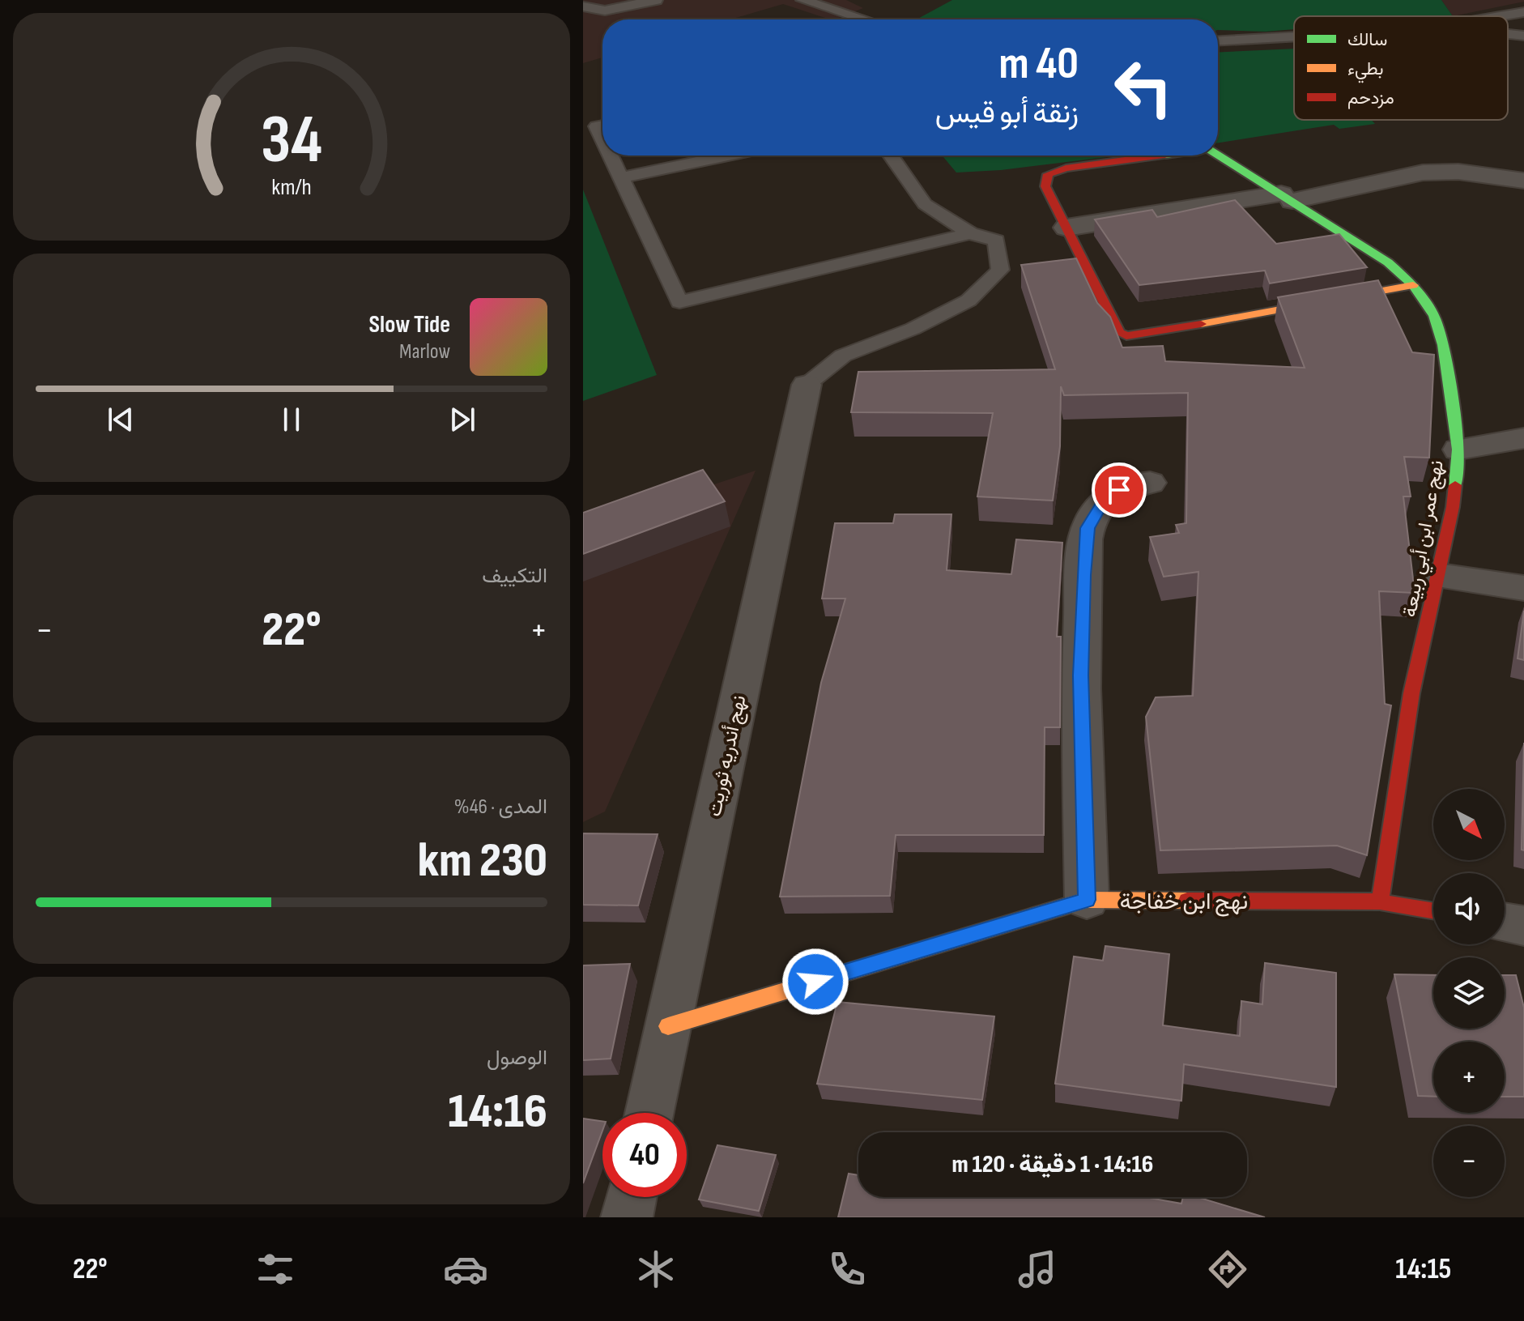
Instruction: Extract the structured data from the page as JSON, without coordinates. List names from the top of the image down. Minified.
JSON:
{"streets":{"street":["نهج عمر ابن أبي ربيعة","نهج أندريه ثوريت","نهج ابن خفاجة"]},"crossings":[["نهج عمر ابن أبي ربيعة","نهج ابن خفاجة"],["نهج أندريه ثوريت","نهج ابن خفاجة"]],"legend":["سالك","بطيء","مزدحم"],"north":"bottom right","page":{"turn":["40 m","زنقة أبو قيس"],"song":["Slow Tide","Marlow"],"tile":["التكييف",["المدى · 46%","230 km"],["الوصول","14:16"]],"heat":["−","22°","+"],"map_buttons":["+","−"],"limit":"40","trip":"14:16 · 1 دقيقة · 120 m","tabs":["14:15","22°"],"gauge":["34","km/h"]}}
